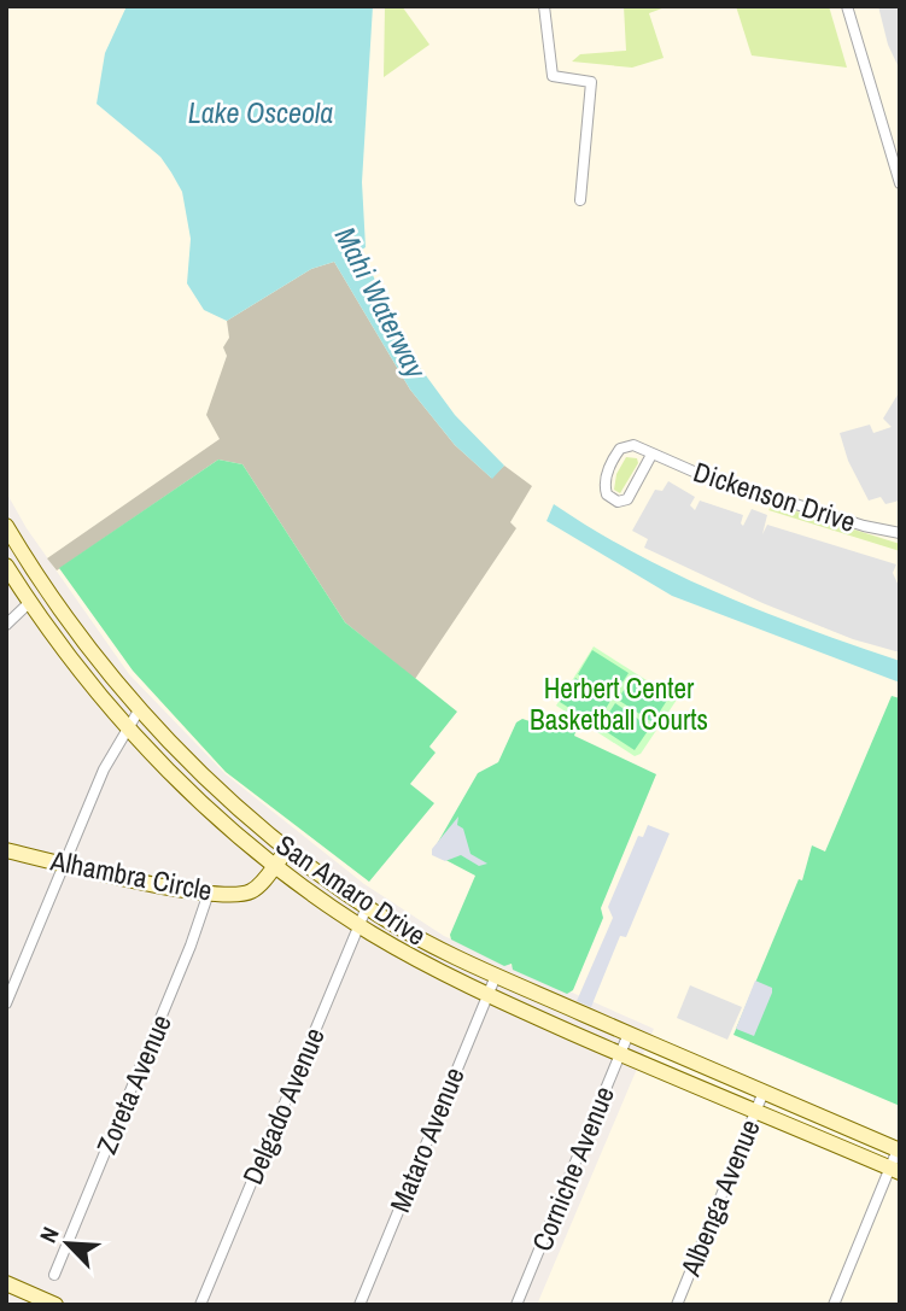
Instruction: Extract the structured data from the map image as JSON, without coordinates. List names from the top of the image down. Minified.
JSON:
{"streets":{"street":["Dickenson Drive","Alhambra Circle","San Amaro Drive","Zoreta Avenue","Delgado Avenue","Mataro Avenue","Corniche Avenue","Albenga Avenue"]},"crossings":[["Alhambra Circle","San Amaro Drive"],["Alhambra Circle","Zoreta Avenue"],["San Amaro Drive","Delgado Avenue"],["San Amaro Drive","Mataro Avenue"],["San Amaro Drive","Corniche Avenue"],["San Amaro Drive","Albenga Avenue"]],"water":["Lake Osceola","Mahi Waterway"],"parks":["Herbert Center Basketball Courts"],"north":"top left"}
